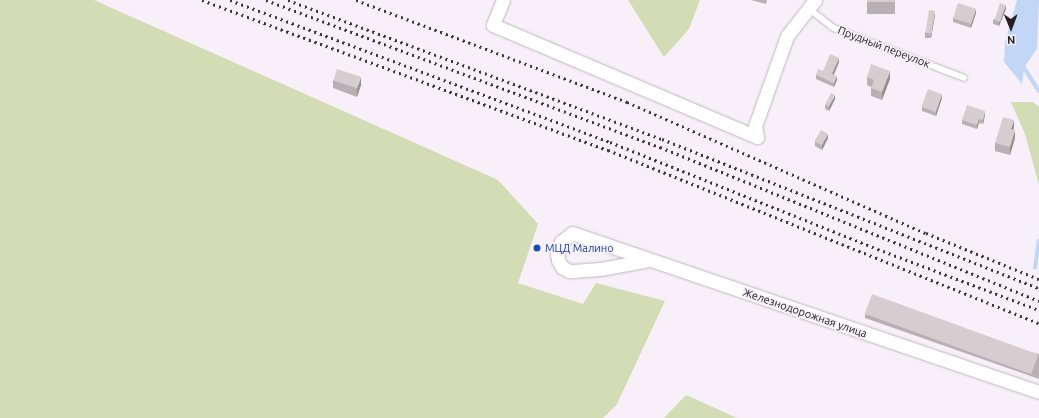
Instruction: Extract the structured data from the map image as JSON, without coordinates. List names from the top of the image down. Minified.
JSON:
{"streets":{"street":["Железнодорожная улица"],"lane":["Прудный переулок"]},"places":["МЦД Малино"],"north":"bottom"}
